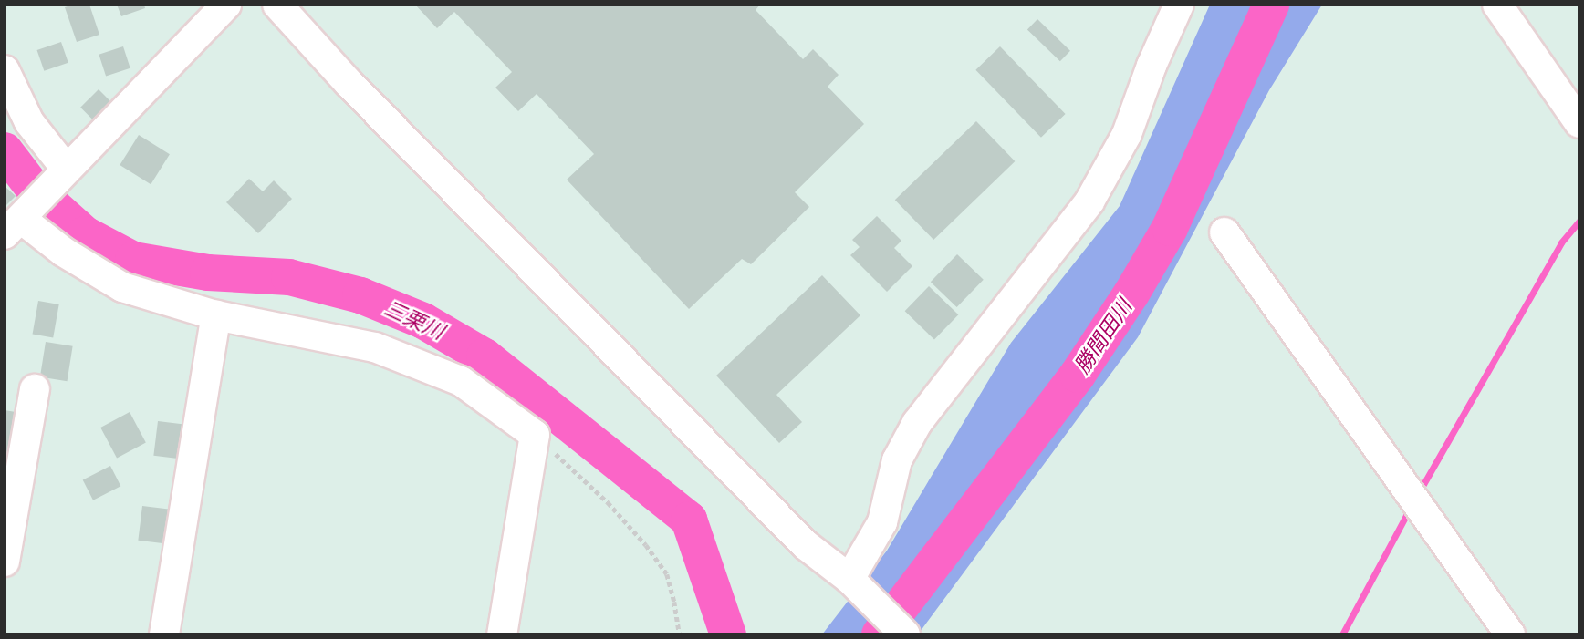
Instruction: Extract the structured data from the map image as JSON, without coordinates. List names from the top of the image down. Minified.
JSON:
{"water":["三栗川","勝間田川"]}
